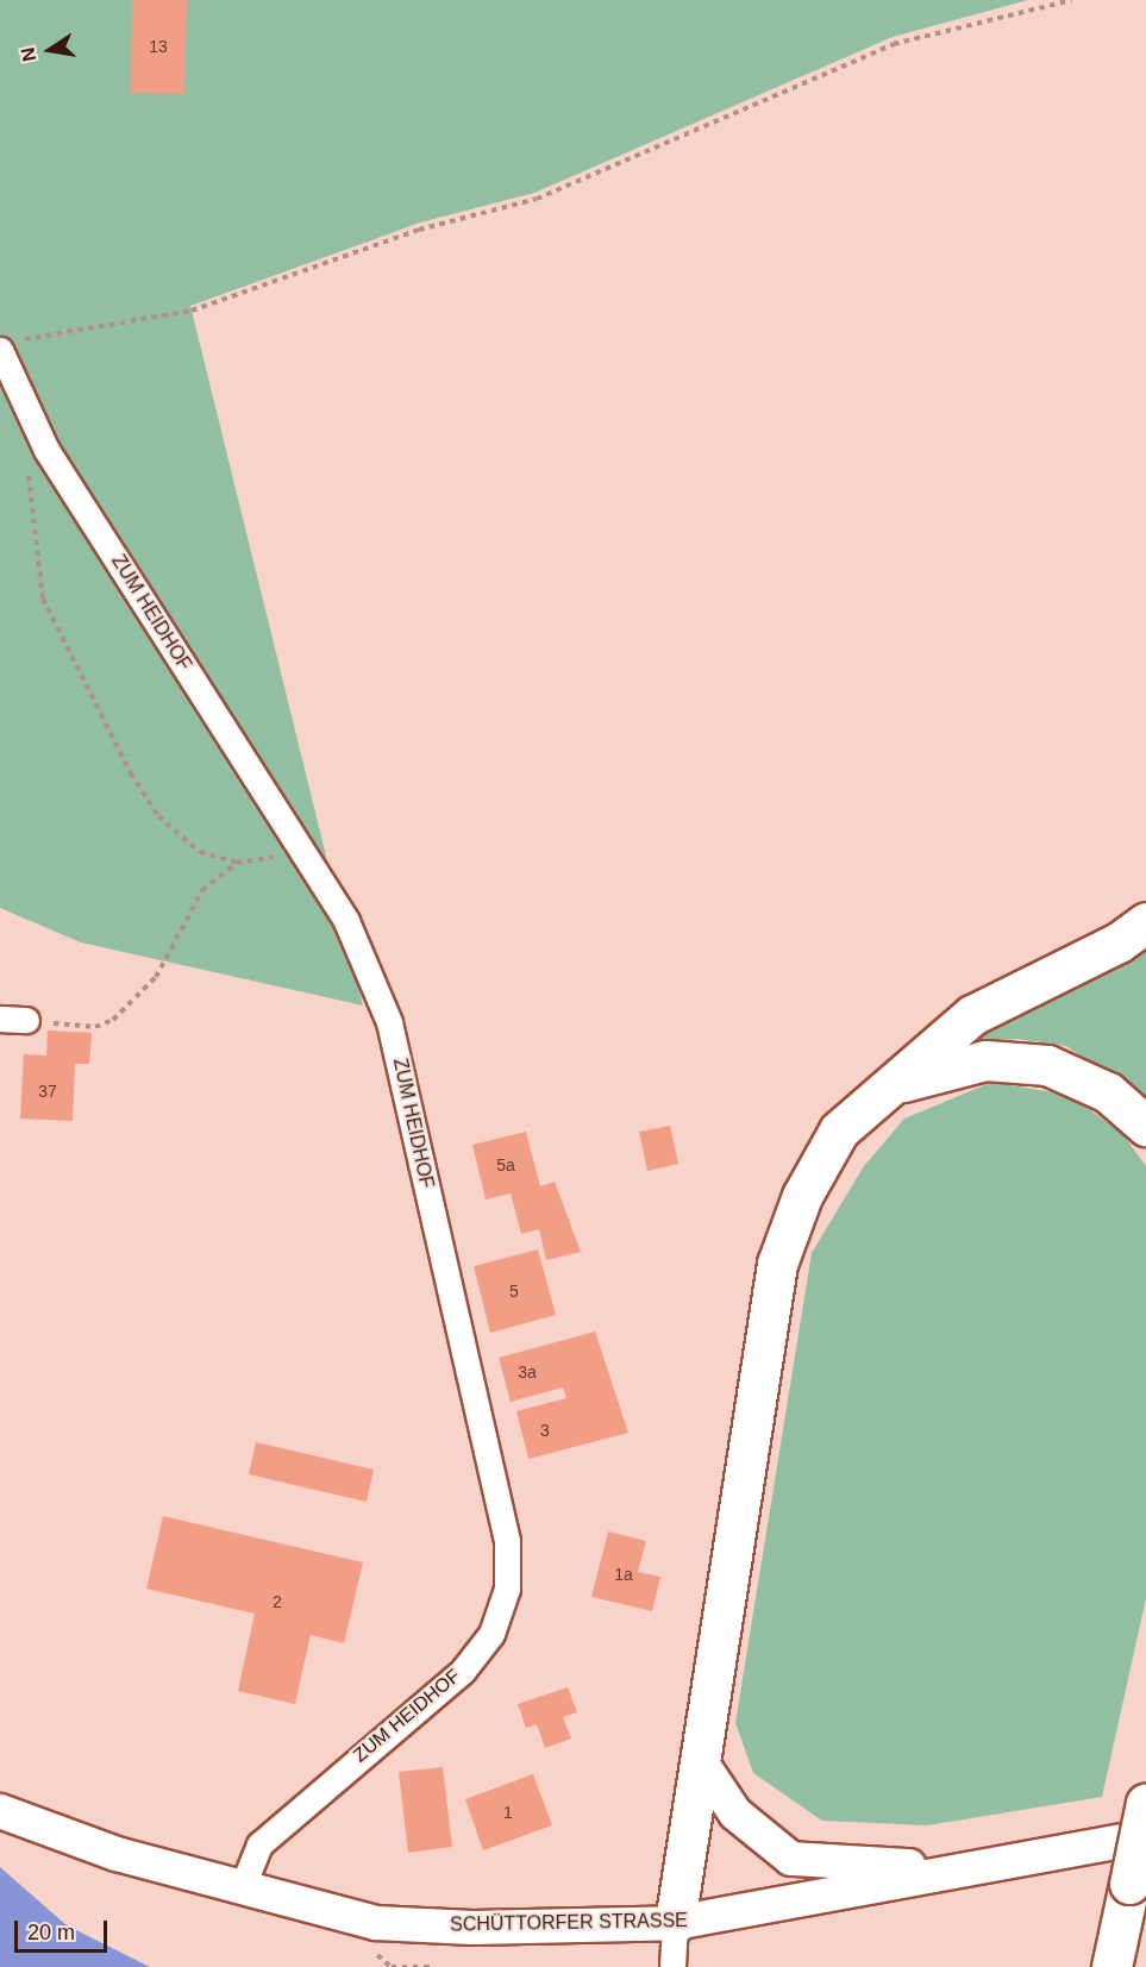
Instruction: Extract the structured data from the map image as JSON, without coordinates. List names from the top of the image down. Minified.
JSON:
{"streets":{"main road":["SCHÜTTORFER STRASSE"],"street":["ZUM HEIDHOF"]},"crossings":[["ZUM HEIDHOF","SCHÜTTORFER STRASSE"]],"house_numbers":["13","37","5a","5","3a","3","1a","2","1"],"scale_bar":"20 m","north":"left"}
